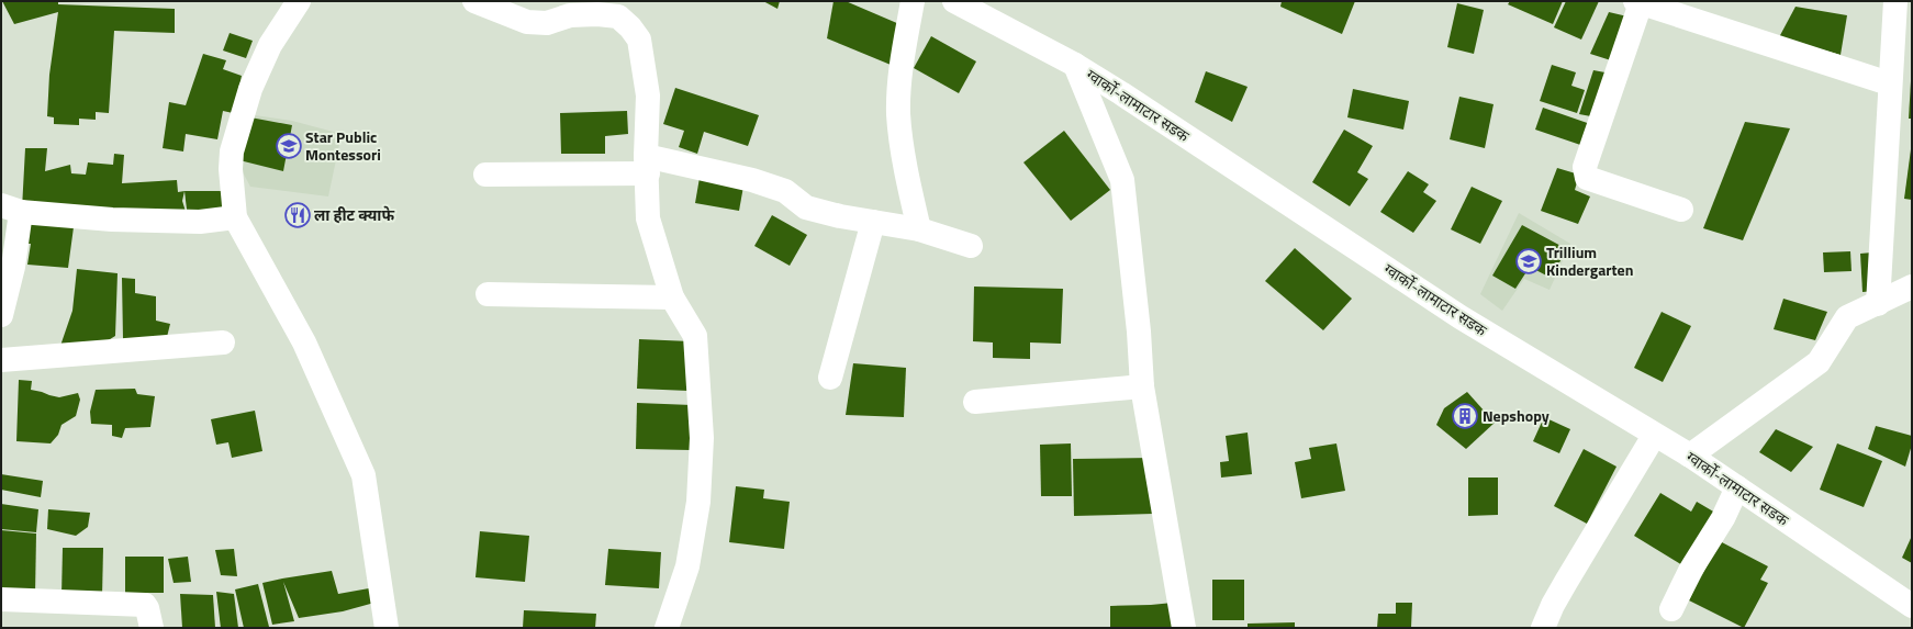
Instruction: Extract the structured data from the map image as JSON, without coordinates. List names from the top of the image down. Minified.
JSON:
{"streets":{"street":["ग्वार्को-लामाटार सडक"]},"places":{"school or university":["Star Public Montessori","Trillium Kindergarten"],"restaurant":["ला हीट क्याफे"],"building":["Nepshopy"]}}
